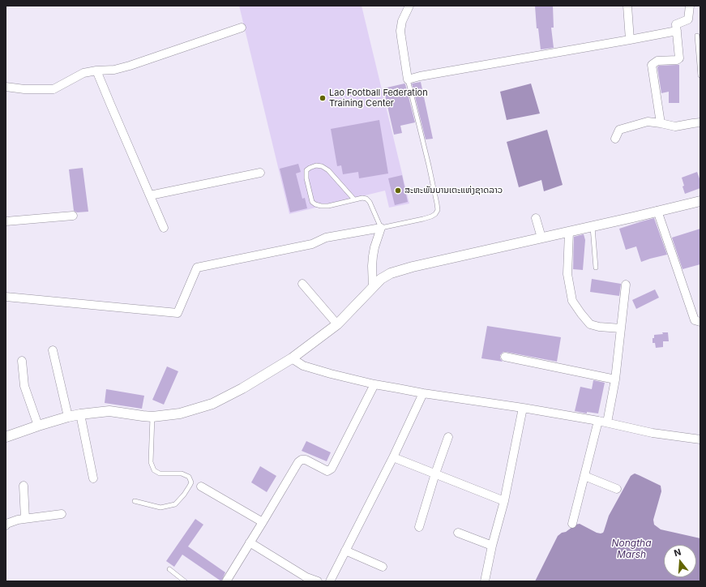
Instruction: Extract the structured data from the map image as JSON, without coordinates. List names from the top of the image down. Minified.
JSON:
{"water":["Nongtha Marsh"],"places":["Lao Football Federation Training Center","ສະຫະພັນບານເຕະແຫ່ງຊາດລາວ"],"north":"top"}
